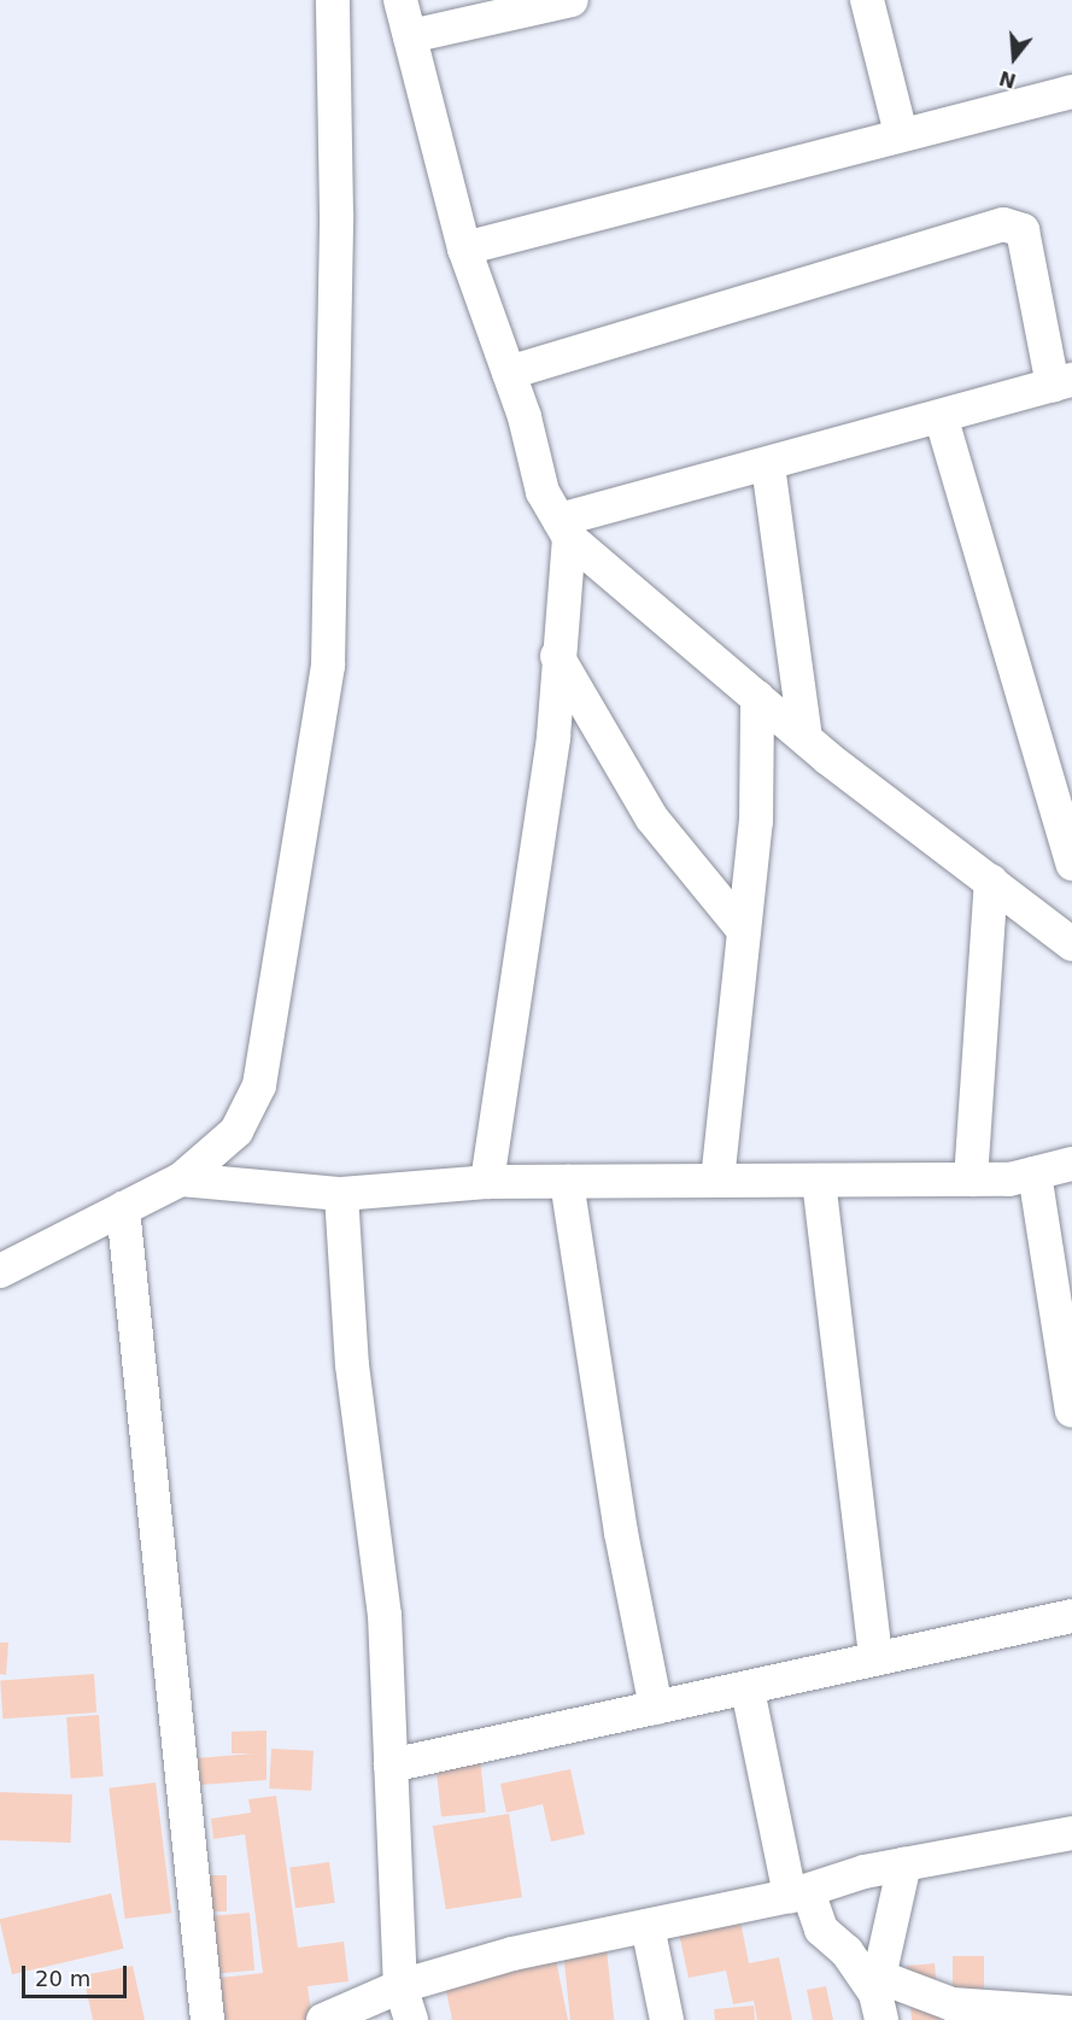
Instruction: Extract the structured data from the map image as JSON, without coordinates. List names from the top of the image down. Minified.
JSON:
{"scale_bar":"20 m","north":"bottom"}
